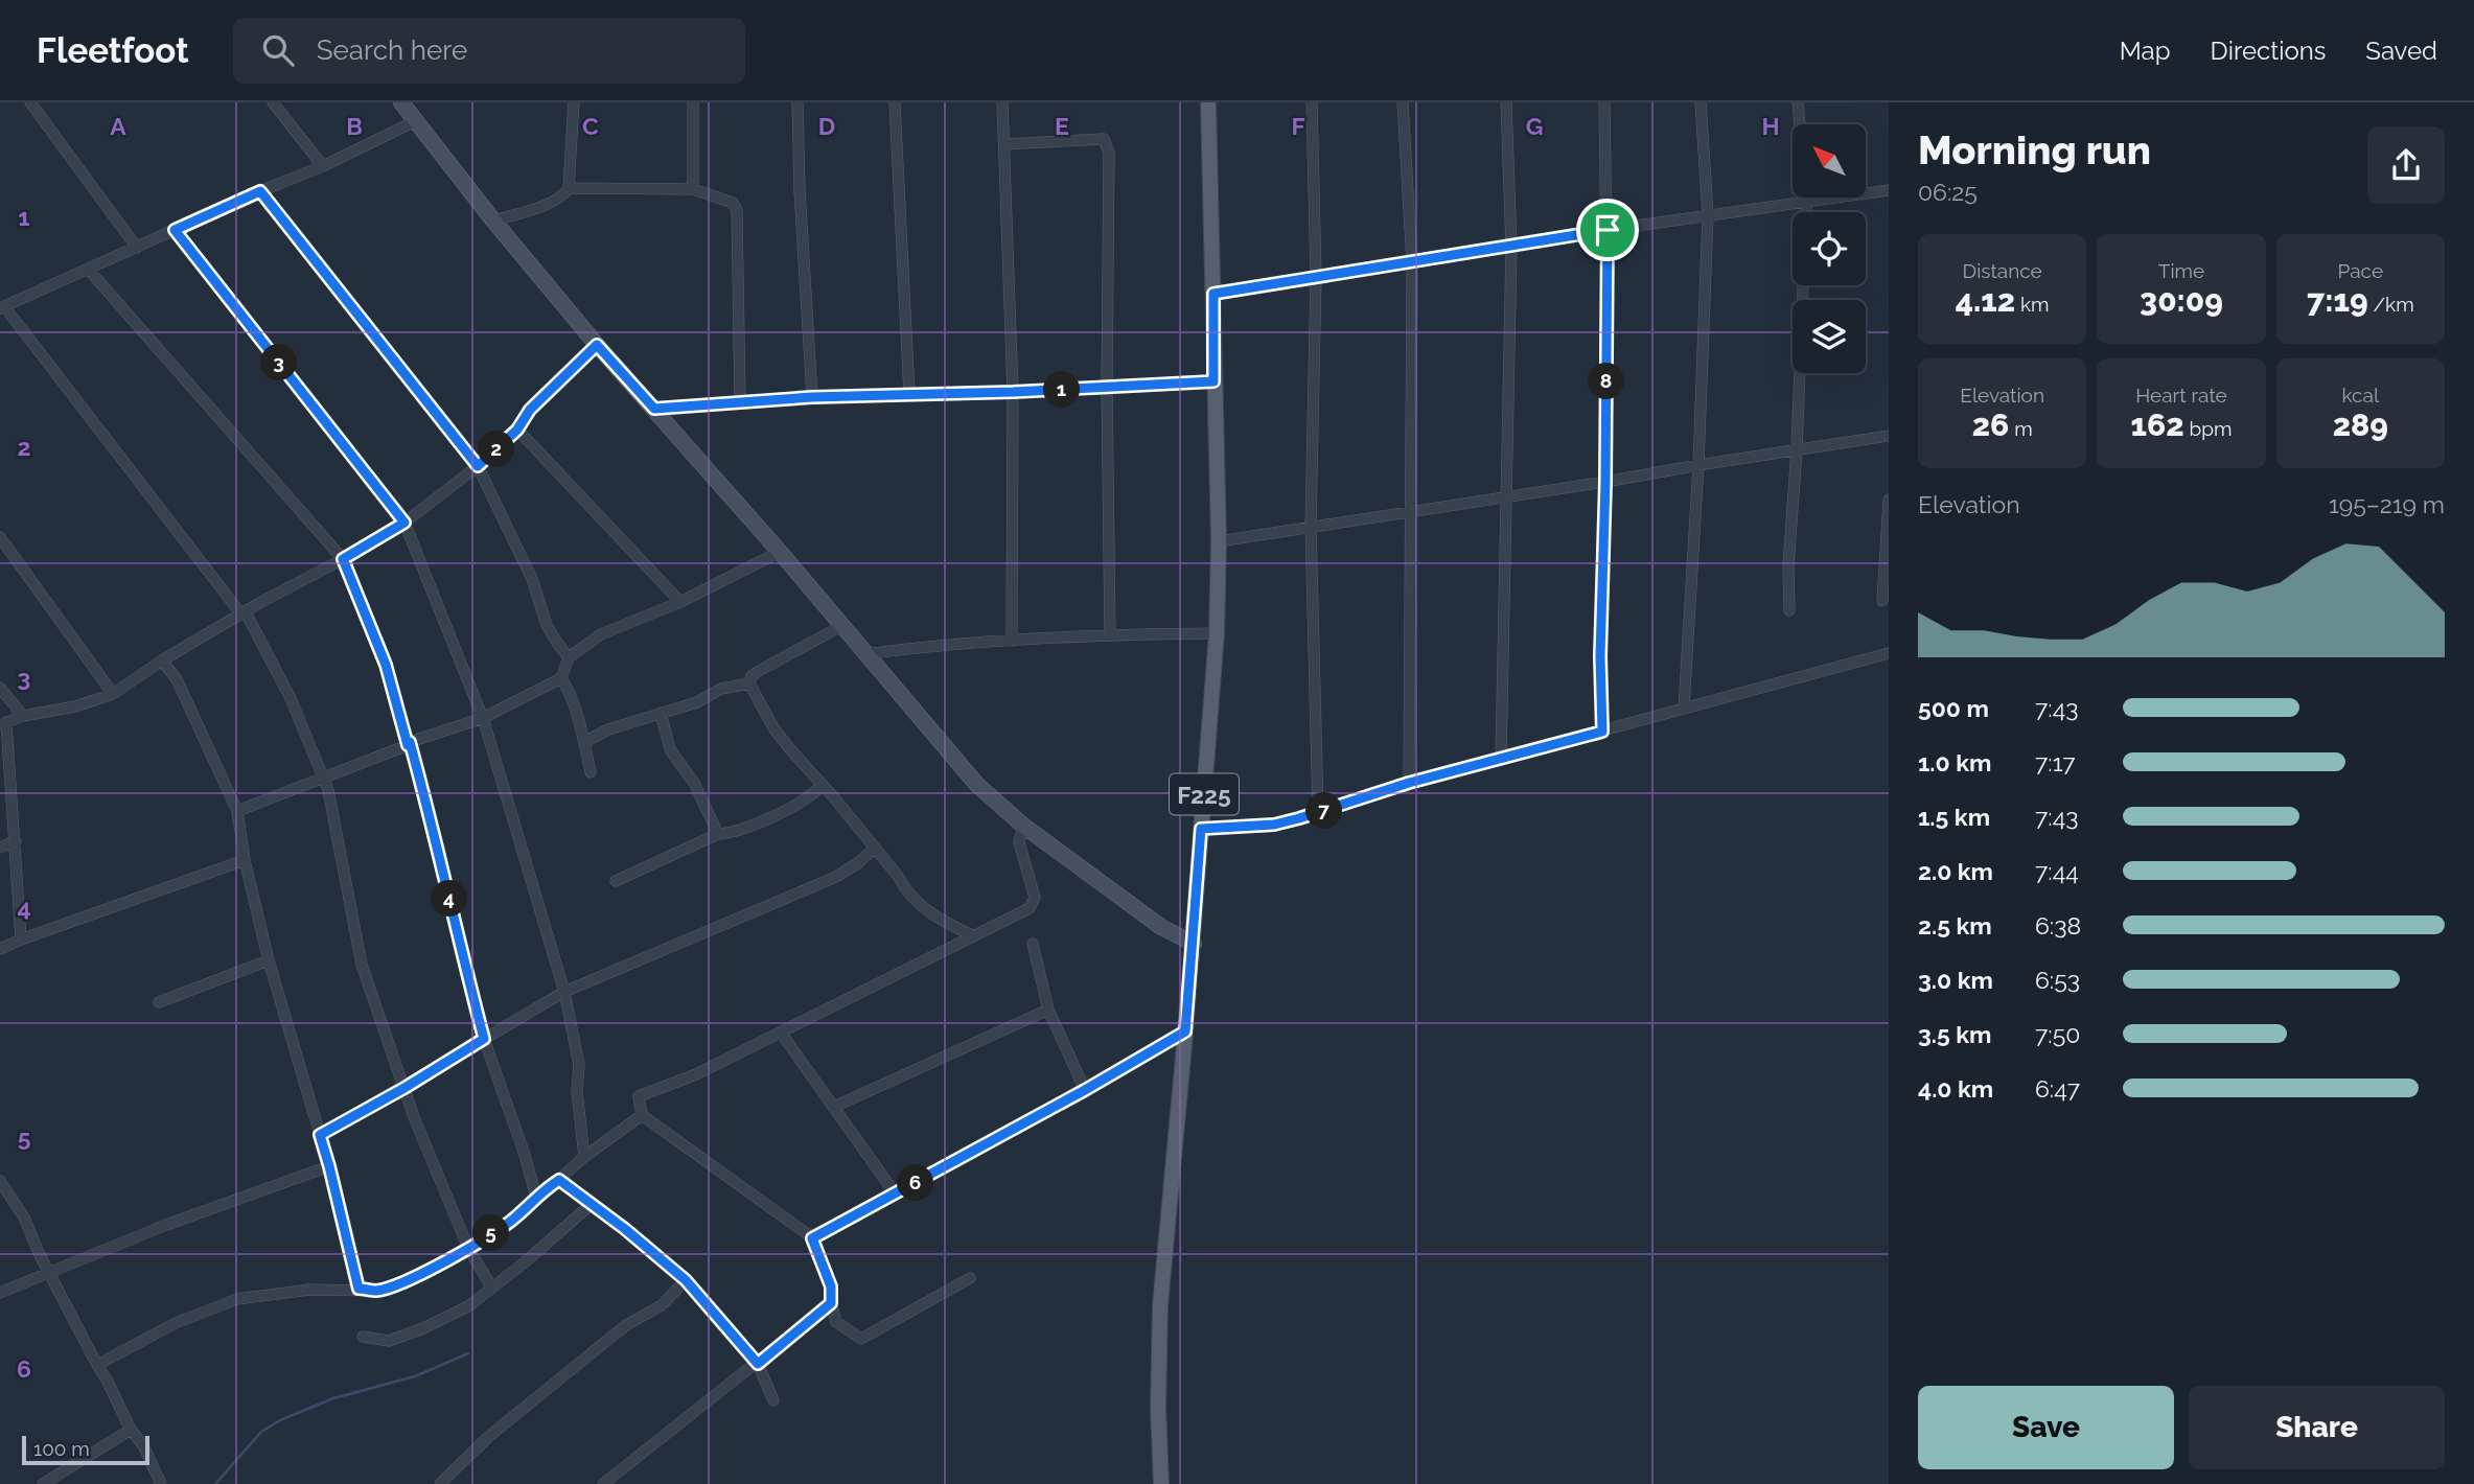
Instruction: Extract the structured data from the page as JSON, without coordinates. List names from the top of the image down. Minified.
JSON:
{"streets":{"main road":["F225"]},"scale_bar":"100 m","north":"top left","page":{"header":"Fleetfoot","search":"Search here","nav":["Map","Directions","Saved"],"heading":["Morning run","06:25"],"stats":[["Distance","4.12 km"],["Time","30:09"],["Pace","7:19 /km"],["Elevation","26 m"],["Heart rate","162 bpm"],["kcal","289"]],"pins":["3","8","1","2","7","4","6","5"],"chart":["Elevation","195–219 m"],"list":[{"name":"500 m","note":"7:43"},{"name":"1.0 km","note":"7:17"},{"name":"1.5 km","note":"7:43"},{"name":"2.0 km","note":"7:44"},{"name":"2.5 km","note":"6:38"},{"name":"3.0 km","note":"6:53"},{"name":"3.5 km","note":"7:50"},{"name":"4.0 km","note":"6:47"}],"buttons":["Save","Share"],"scale":"100 m"},"grid":{"columns":["A","B","C","D","E","F","G","H"],"rows":["1","2","3","4","5","6"]}}
